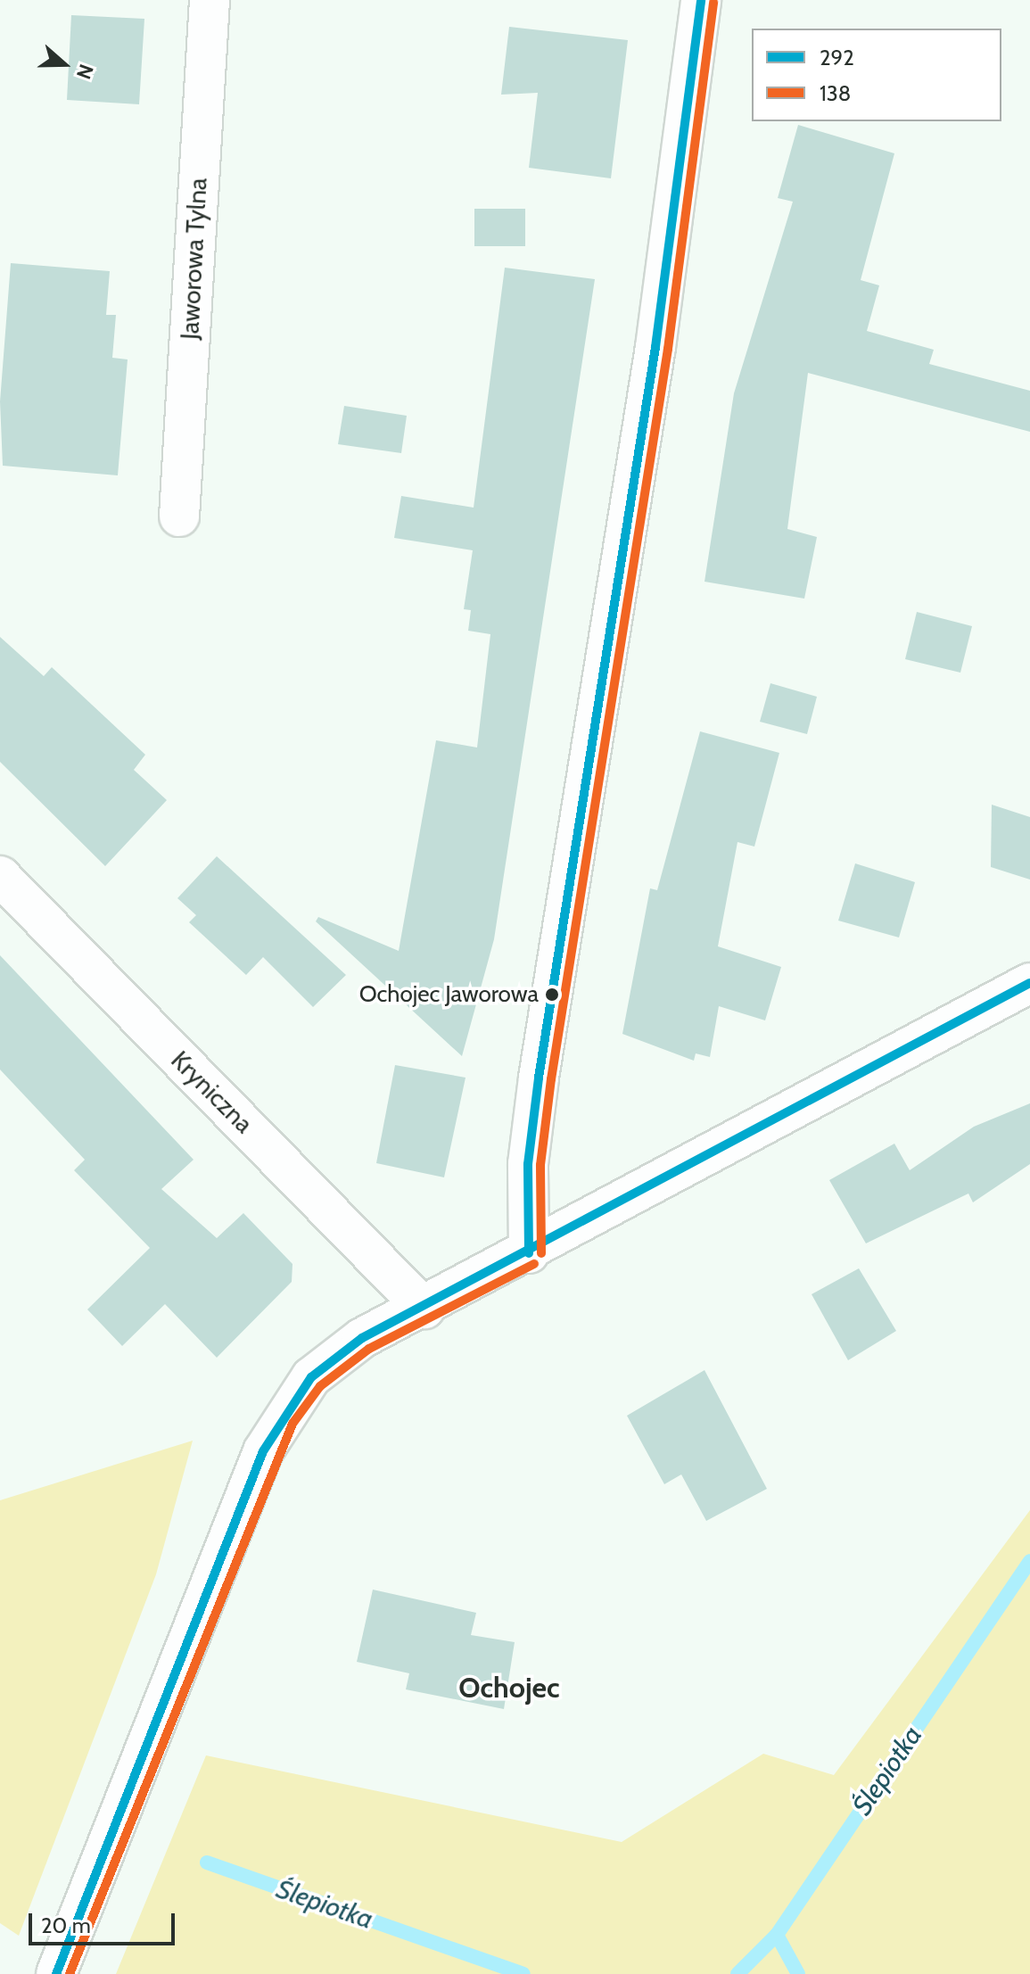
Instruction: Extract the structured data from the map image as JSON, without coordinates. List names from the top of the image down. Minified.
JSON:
{"streets":{"street":["Jaworowa Tylna","Kryniczna"]},"districts":["Ochojec"],"water":["Ślepiotka"],"places":["Ochojec Jaworowa"],"lines":["transit line 292","transit line 138"],"legend":["292","138"],"scale_bar":"20 m","north":"right"}
